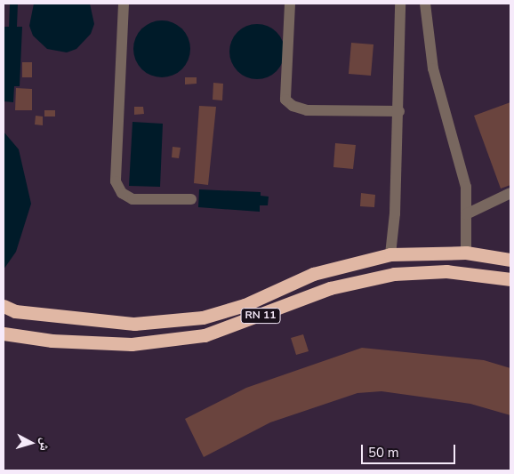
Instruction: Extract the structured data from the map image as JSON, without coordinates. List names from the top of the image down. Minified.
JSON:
{"streets":{"highway":["RN 11"]},"scale_bar":"50 m","north":"right"}
